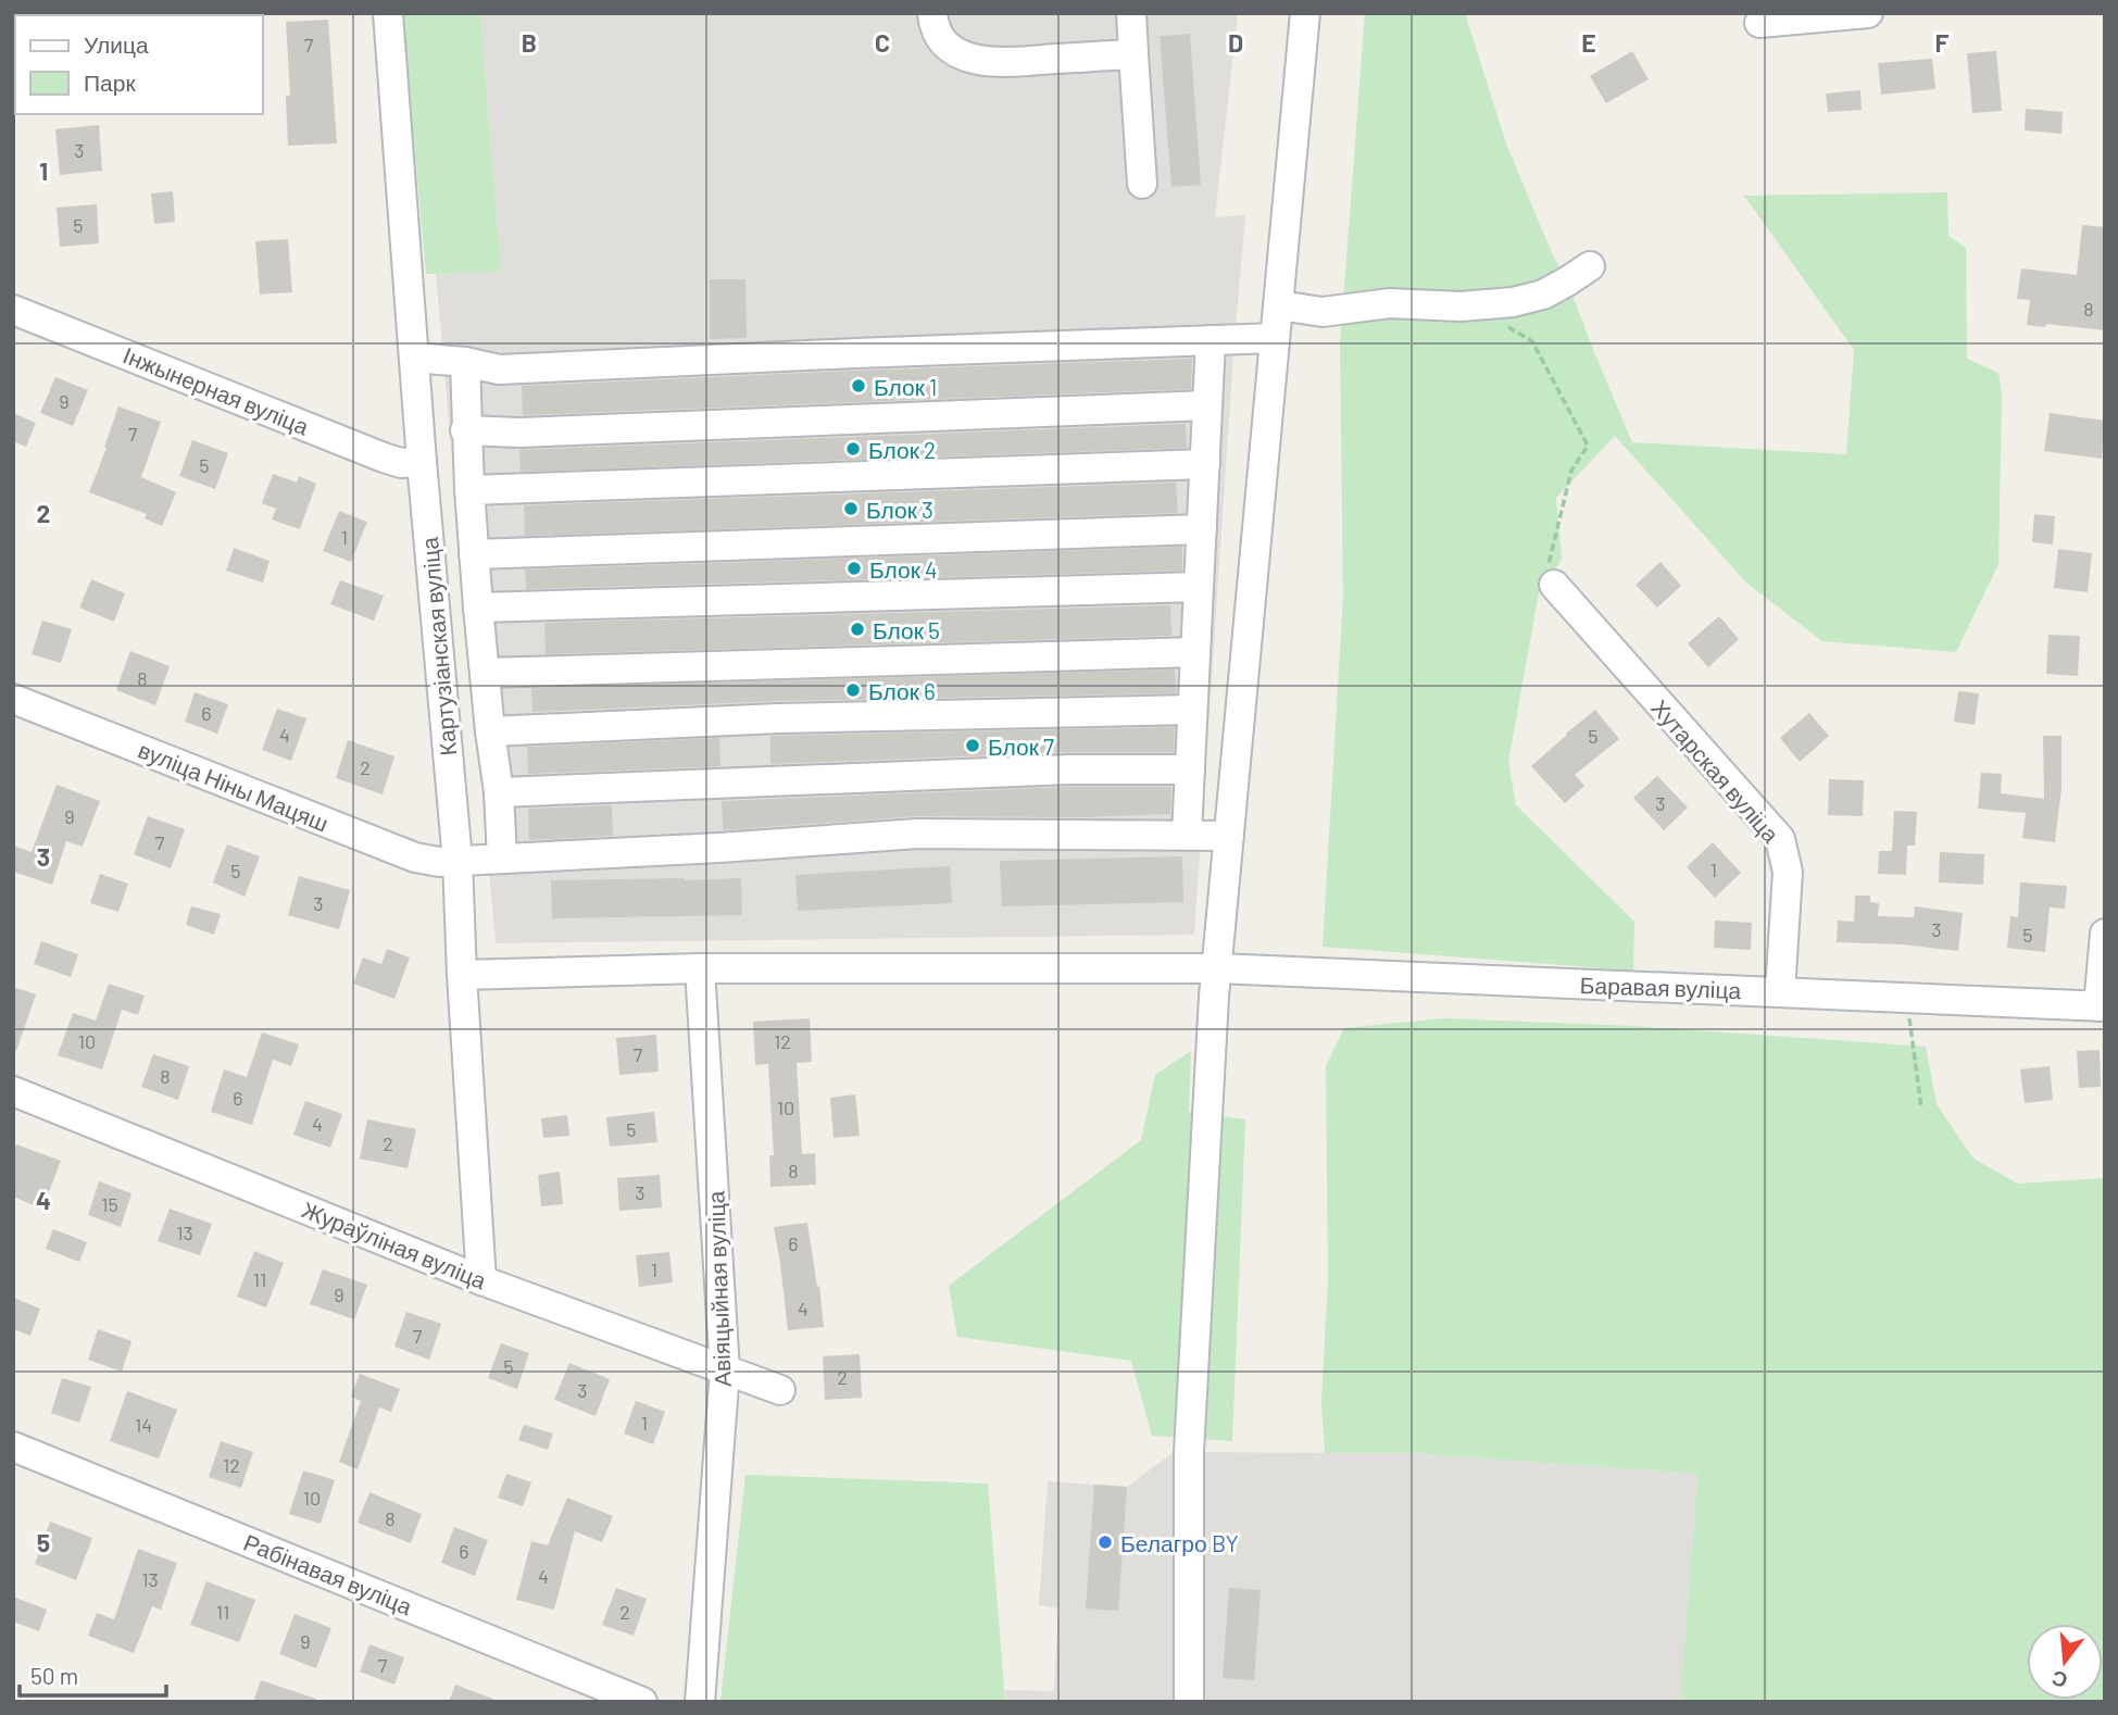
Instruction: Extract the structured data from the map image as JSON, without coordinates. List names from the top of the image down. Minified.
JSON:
{"streets":{"street":["Інжынерная вуліца","Картузіанская вуліца","Хутарская вуліца","вуліца Ніны Мацяш","Баравая вуліца","Жураўліная вуліца","Авіяцыйная вуліца","Рабінавая вуліца"]},"crossings":[["Інжынерная вуліца","Картузіанская вуліца"],["Картузіанская вуліца","вуліца Ніны Мацяш"],["Картузіанская вуліца","Баравая вуліца"],["Картузіанская вуліца","Жураўліная вуліца"],["Хутарская вуліца","Баравая вуліца"],["Баравая вуліца","Авіяцыйная вуліца"],["Жураўліная вуліца","Авіяцыйная вуліца"]],"places":["Блок 1","Блок 2","Блок 3","Блок 4","Блок 5","Блок 6","Блок 7","Белагро BY"],"house_numbers":["7","3","5","8","9","7","5","1","8","6","4","5","2","3","9","7","1","5","3","3","5","10","12","7","8","6","10","4","5","2","8","3","15","13","6","1","11","9","4","7","5","2","3","1","14","12","10","8","6","4","13","11","2","9","7"],"legend":["Улица","Парк"],"scale_bar":"50 m","north":"bottom","grid":{"columns":["B","C","D","E","F"],"rows":["1","2","3","4","5"]}}
